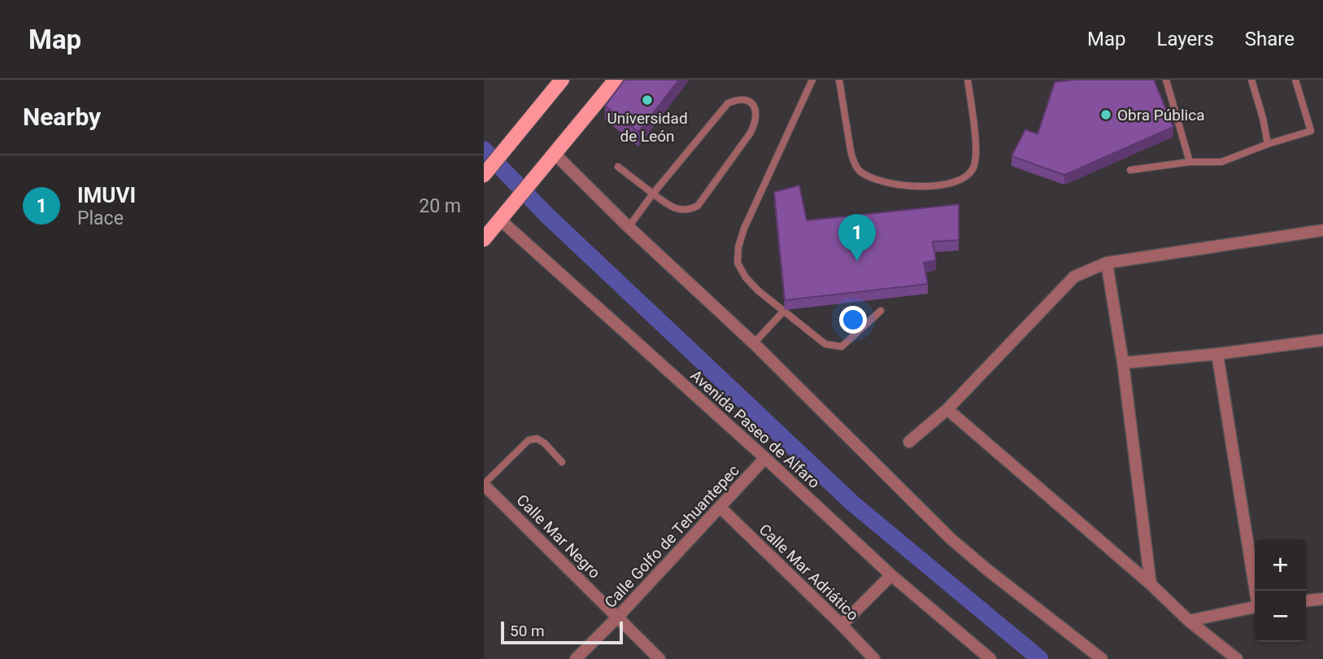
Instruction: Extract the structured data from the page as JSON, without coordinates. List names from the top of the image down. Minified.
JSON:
{"streets":{"street":["Avenida Paseo de Alfaro","Calle Mar Negro","Calle Golfo de Tehuantepec","Calle Mar Adriático"]},"crossings":[["Avenida Paseo de Alfaro","Calle Golfo de Tehuantepec"],["Calle Mar Negro","Calle Golfo de Tehuantepec"],["Calle Golfo de Tehuantepec","Calle Mar Adriático"]],"places":["Universidad de León","Obra Pública"],"scale_bar":"50 m","page":{"header":"Map","nav":["Map","Layers","Share"],"heading":"Nearby","list":[{"mark":"1","name":"IMUVI","note":"Place","value":"20 m"}],"pins":"1","map_buttons":["+","−"],"scale":"50 m"}}
